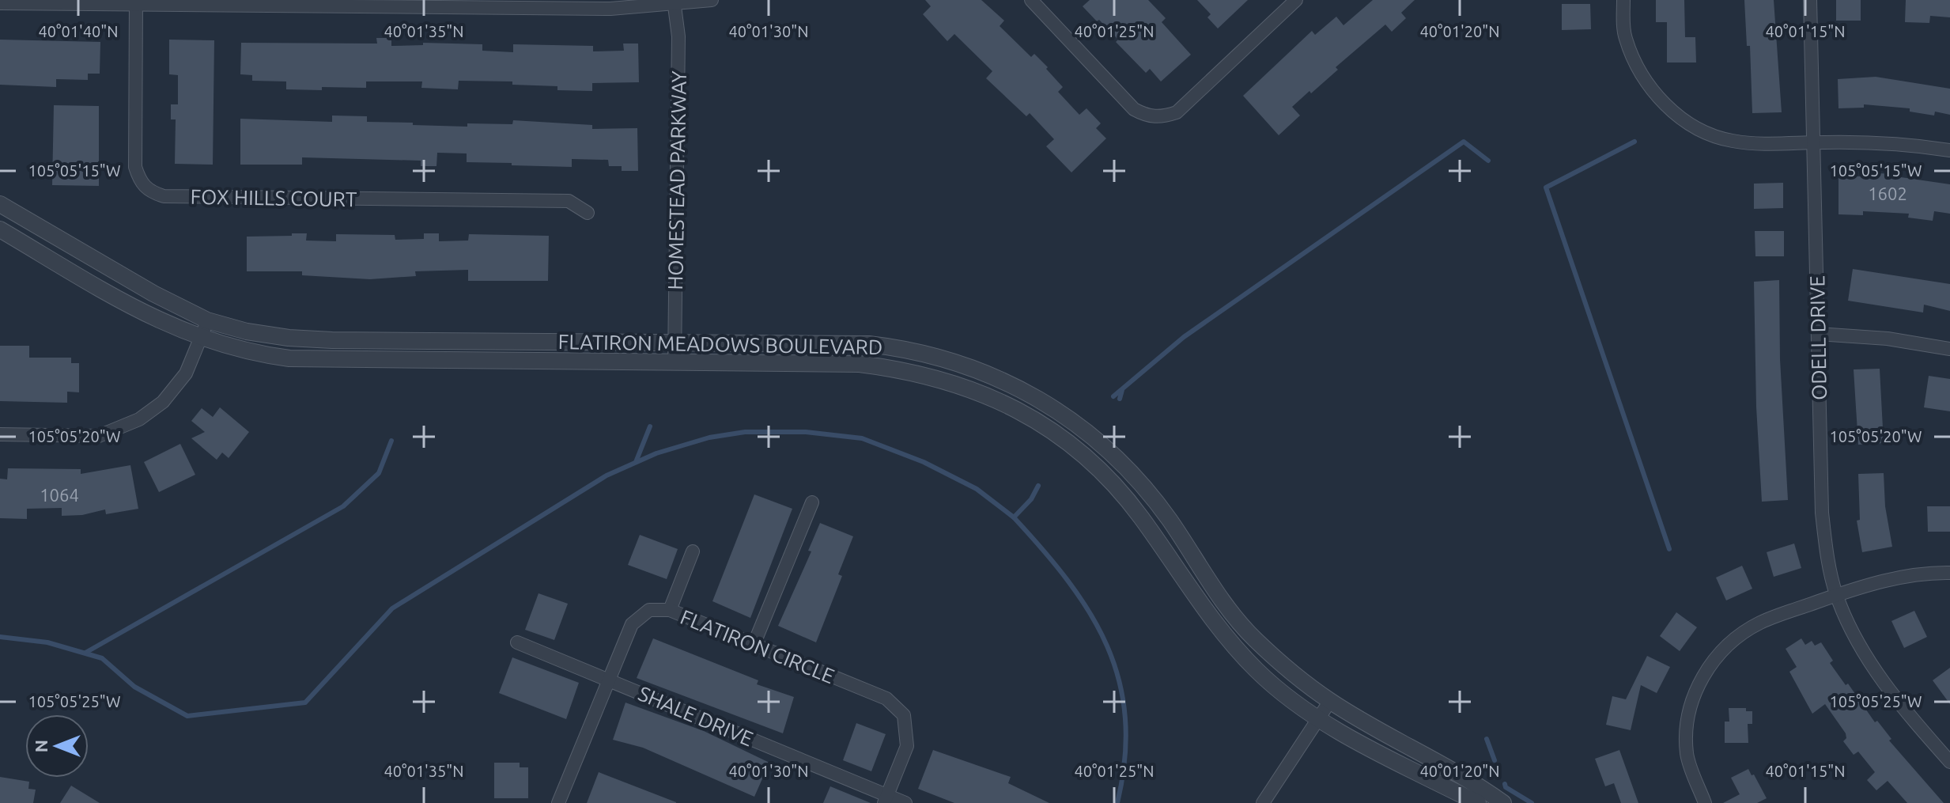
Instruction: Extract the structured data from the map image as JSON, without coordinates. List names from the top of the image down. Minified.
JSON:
{"streets":{"street":["HOMESTEAD PARKWAY","FOX HILLS COURT","ODELL DRIVE","FLATIRON MEADOWS BOULEVARD","FLATIRON CIRCLE","SHALE DRIVE"]},"crossings":[["HOMESTEAD PARKWAY","FLATIRON MEADOWS BOULEVARD"],["FLATIRON CIRCLE","SHALE DRIVE"]],"house_numbers":["1602","1064"],"north":"left","coordinates":["40°01'40\"N","40°01'35\"N","40°01'30\"N","40°01'25\"N","40°01'20\"N","40°01'15\"N","105°05'15\"W","105°05'20\"W","105°05'25\"W"]}
